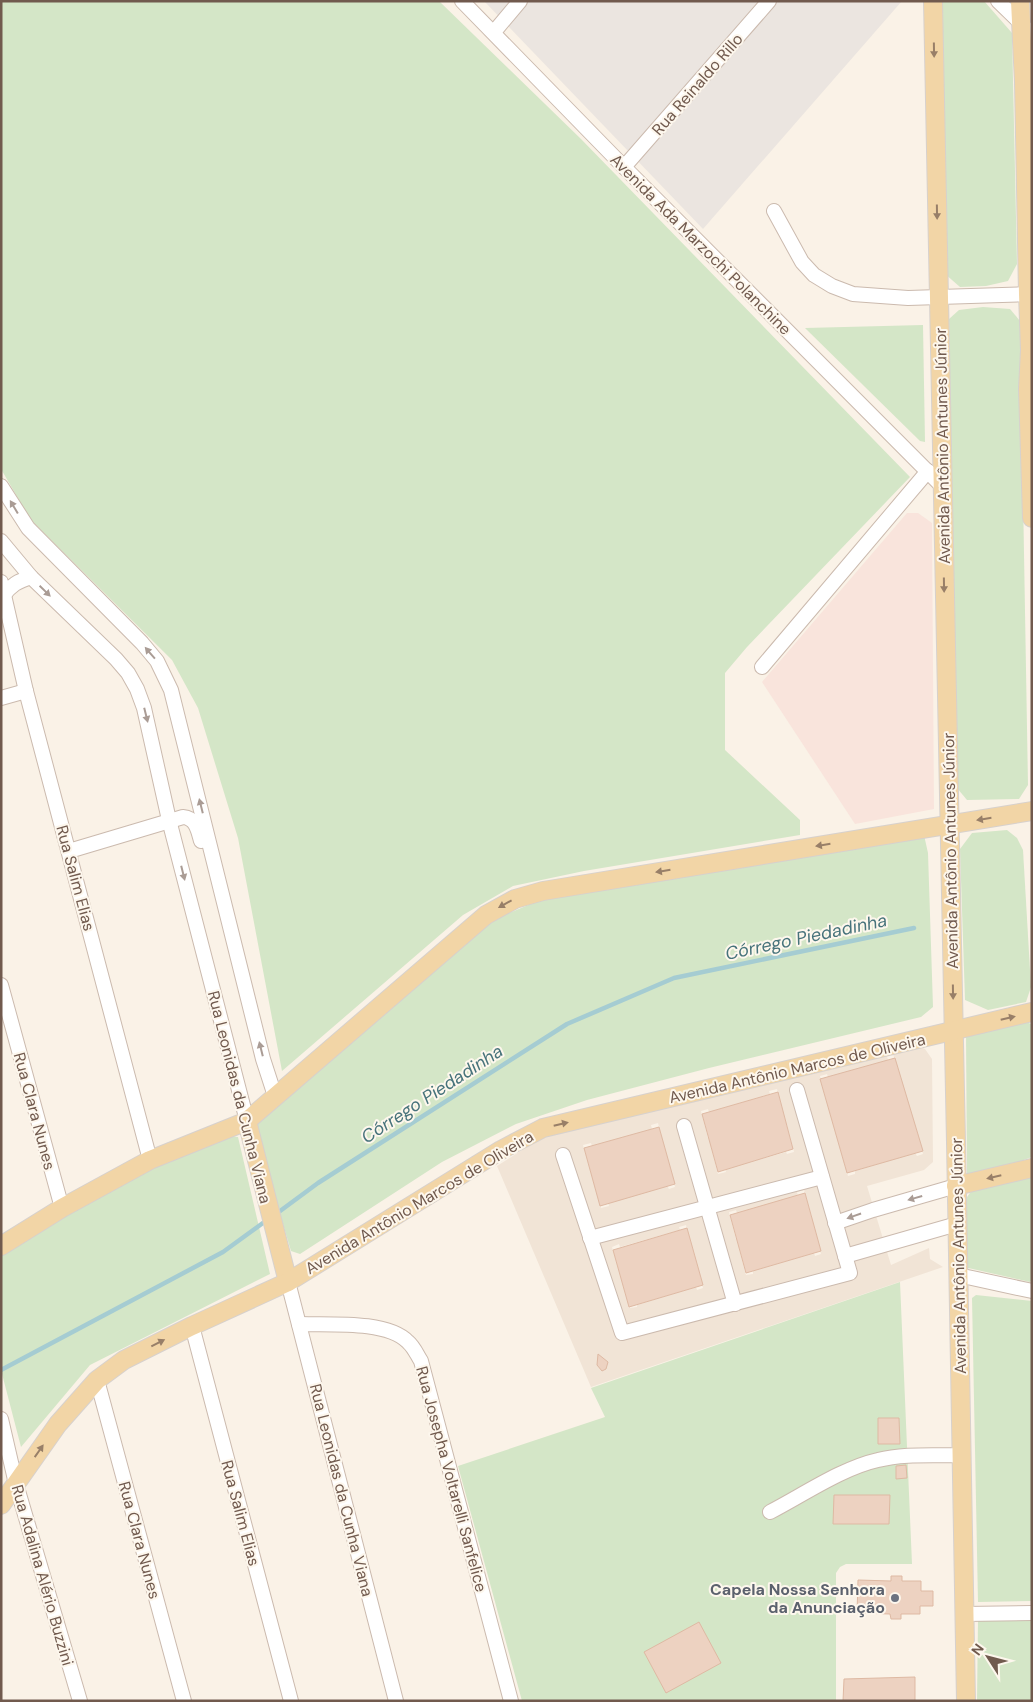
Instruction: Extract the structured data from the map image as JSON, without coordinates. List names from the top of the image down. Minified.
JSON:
{"streets":{"main road":["Avenida Antônio Antunes Júnior","Avenida Antônio Marcos de Oliveira","Rua Leonidas da Cunha Viana"],"street":["Rua Reinaldo Rillo","Avenida Ada Marzochi Polanchine","Rua Salim Elias","Rua Clara Nunes","Rua Josepha Voltarelli Sanfelice","Rua Adalina Alério Buzzini"]},"crossings":[["Rua Reinaldo Rillo","Avenida Ada Marzochi Polanchine"],["Avenida Ada Marzochi Polanchine","Avenida Antônio Antunes Júnior"],["Avenida Antônio Antunes Júnior","Avenida Antônio Marcos de Oliveira"],["Rua Salim Elias","Avenida Antônio Marcos de Oliveira"],["Avenida Antônio Marcos de Oliveira","Rua Leonidas da Cunha Viana"],["Avenida Antônio Marcos de Oliveira","Rua Clara Nunes"],["Avenida Antônio Marcos de Oliveira","Rua Adalina Alério Buzzini"],["Rua Leonidas da Cunha Viana","Rua Josepha Voltarelli Sanfelice"]],"one_way":["Avenida Antônio Marcos de Oliveira"],"water":["Córrego Piedadinha"],"places":["Capela Nossa Senhora da Anunciação"],"north":"top left"}
